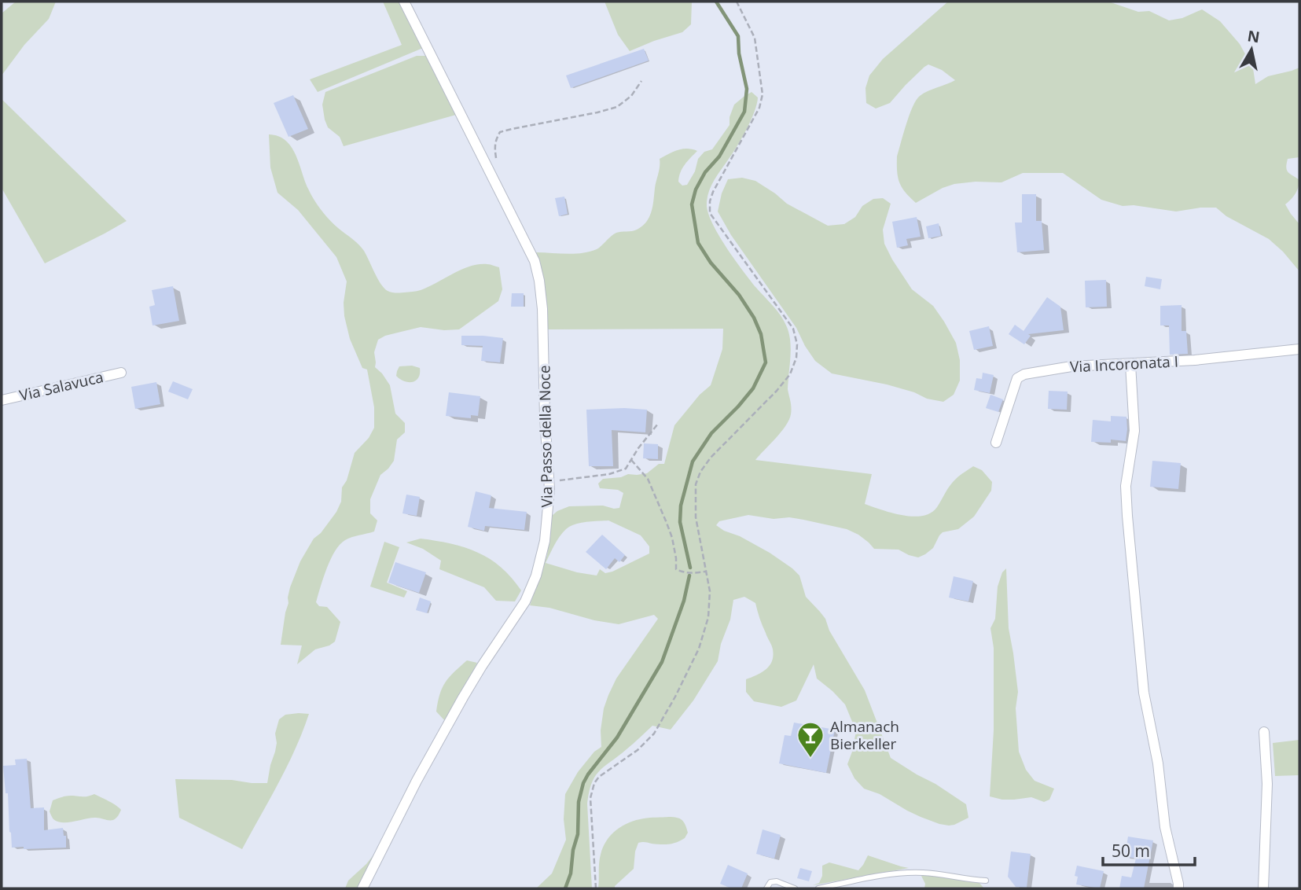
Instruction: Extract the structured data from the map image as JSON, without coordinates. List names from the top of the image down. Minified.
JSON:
{"streets":{"street":["Via Incoronata I","Via Salavuca","Via Passo della Noce"]},"places":{"bar":["Almanach Bierkeller"]},"scale_bar":"50 m","north":"top"}
